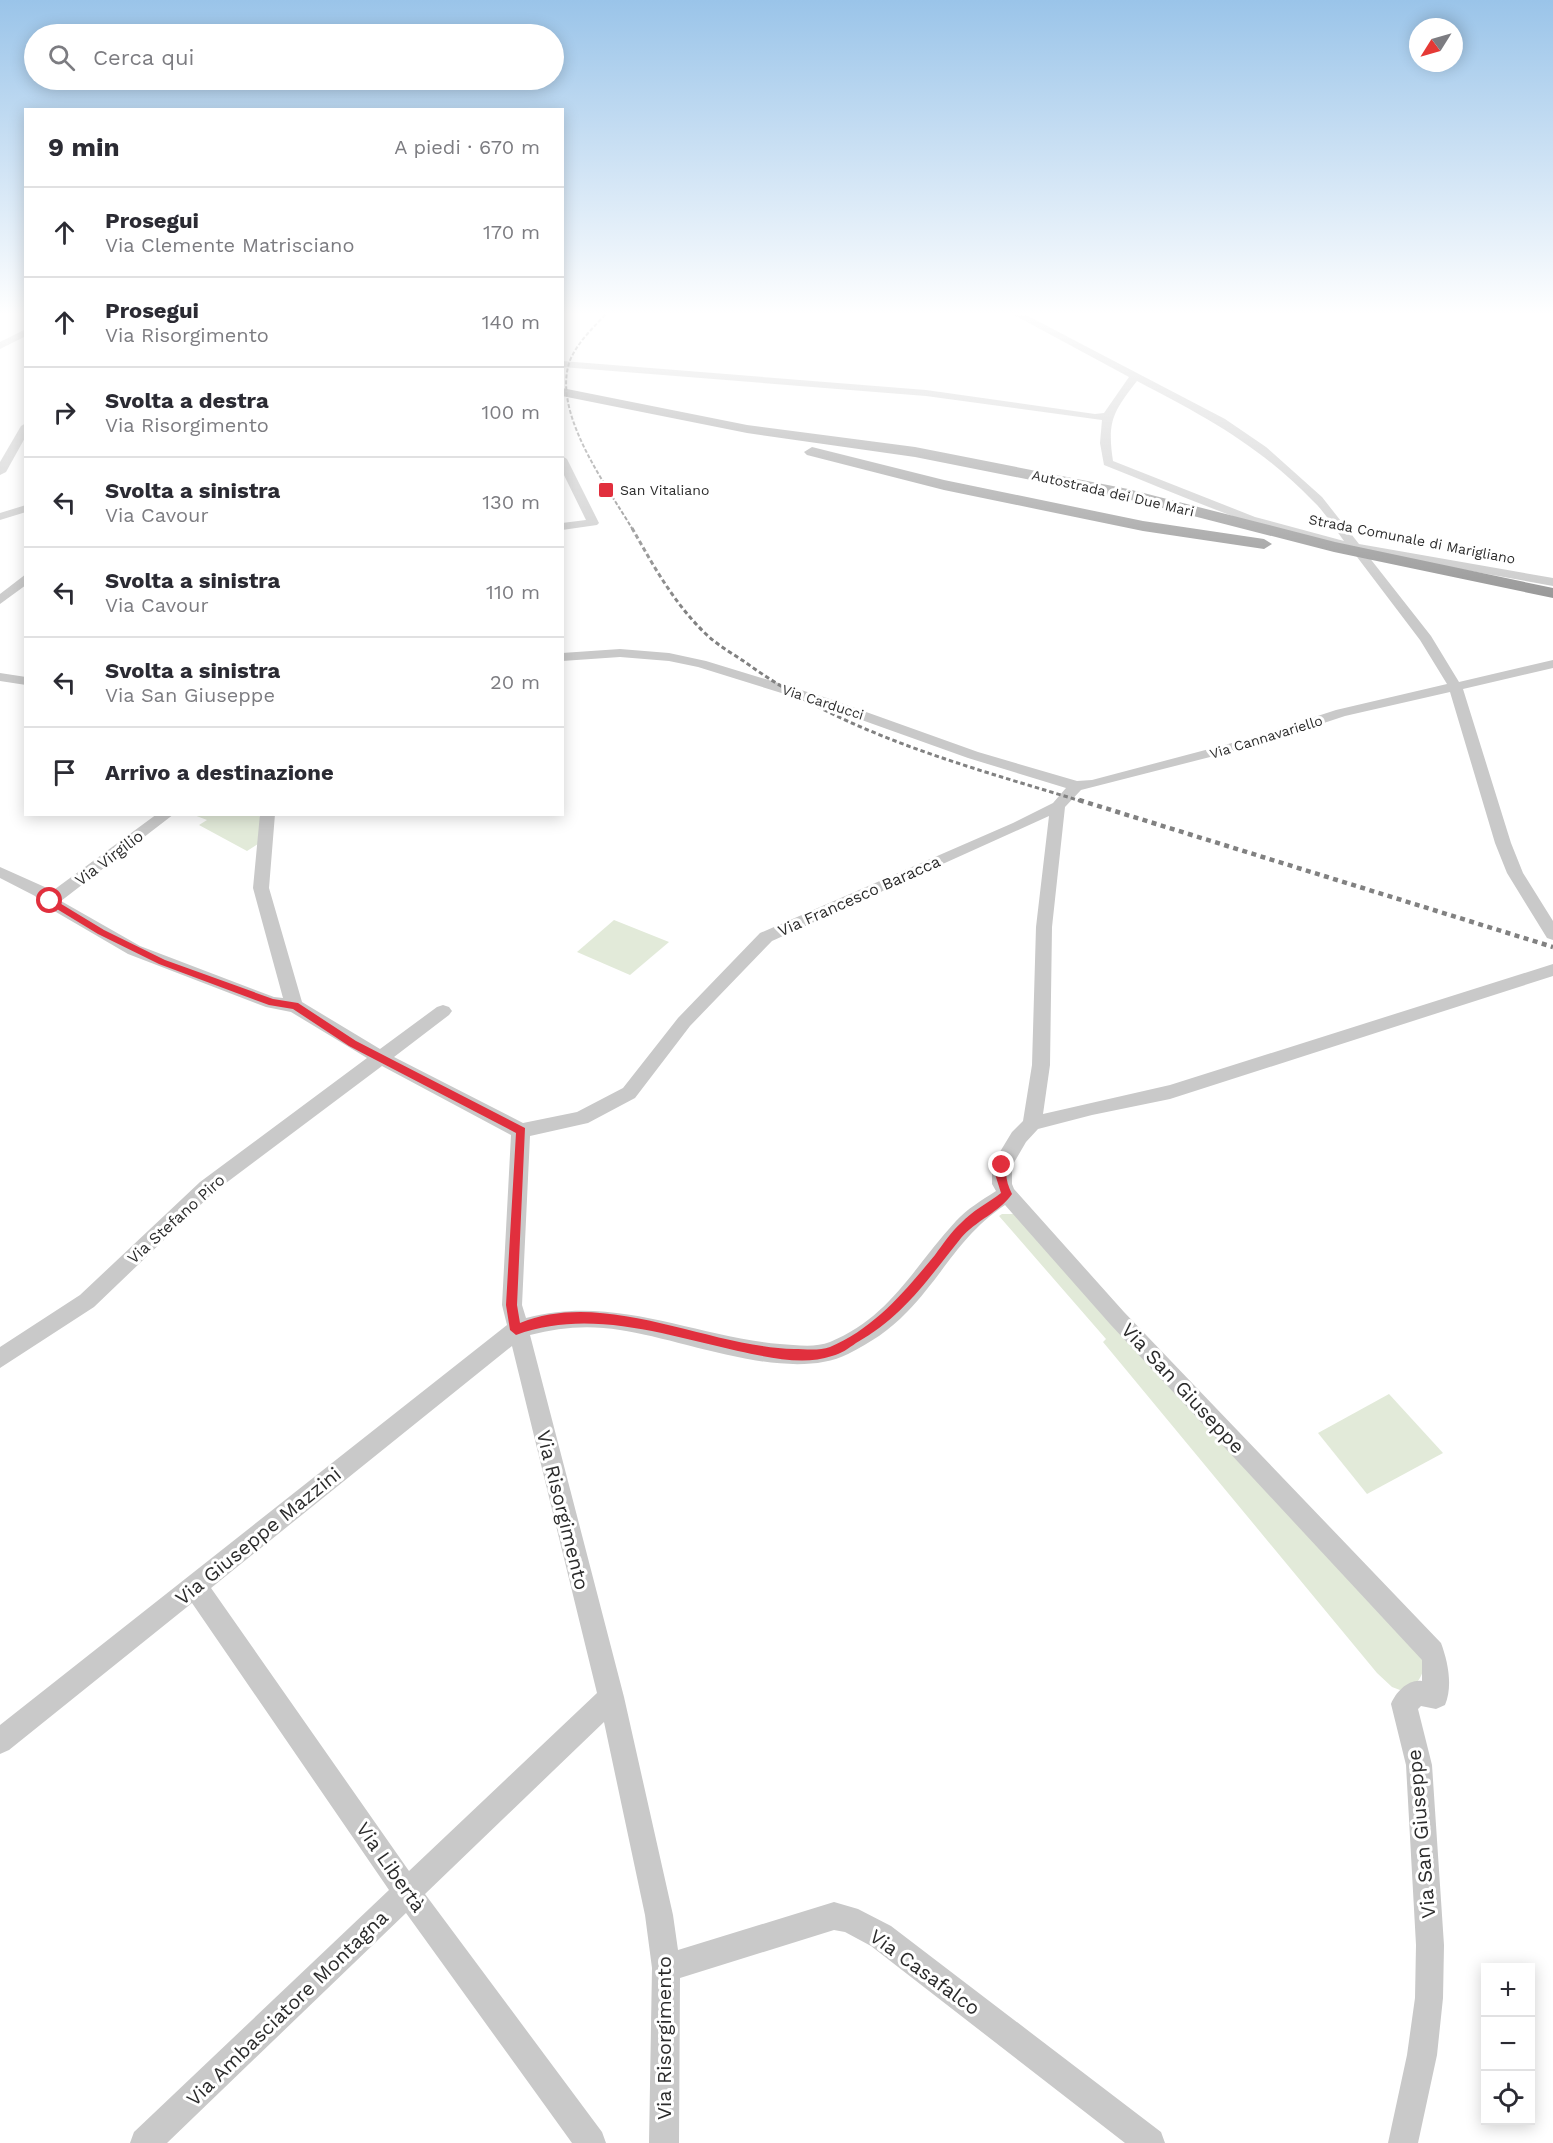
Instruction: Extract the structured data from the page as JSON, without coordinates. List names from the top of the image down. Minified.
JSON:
{"streets":{"highway":["Autostrada dei Due Mari"],"street":["Strada Comunale di Marigliano","Via Carducci","Via Cannavariello","Via Virgilio","Via Francesco Baracca","Via Stefano Piro","Via San Giuseppe","Via Risorgimento","Via Giuseppe Mazzini","Via Libertà","Via Casafalco","Via Ambasciatore Montagna"]},"crossings":[["Via Carducci","Via Cannavariello"],["Via Carducci","Via Francesco Baracca"],["Via Cannavariello","Via Francesco Baracca"],["Via Francesco Baracca","Via Risorgimento"],["Via Risorgimento","Via Giuseppe Mazzini"],["Via Risorgimento","Via Casafalco"],["Via Risorgimento","Via Ambasciatore Montagna"],["Via Giuseppe Mazzini","Via Libertà"],["Via Libertà","Via Ambasciatore Montagna"]],"places":{"transit":["San Vitaliano"]},"north":"bottom left","page":{"search":"Cerca qui","heading":["9 min","A piedi · 670 m"],"list":[["Prosegui","Via Clemente Matrisciano","170 m"],["Prosegui","Via Risorgimento","140 m"],["Svolta a destra","Via Risorgimento","100 m"],["Svolta a sinistra","Via Cavour","130 m"],["Svolta a sinistra","Via Cavour","110 m"],["Svolta a sinistra","Via San Giuseppe","20 m"],"Arrivo a destinazione"],"map_buttons":["+","−"]}}
